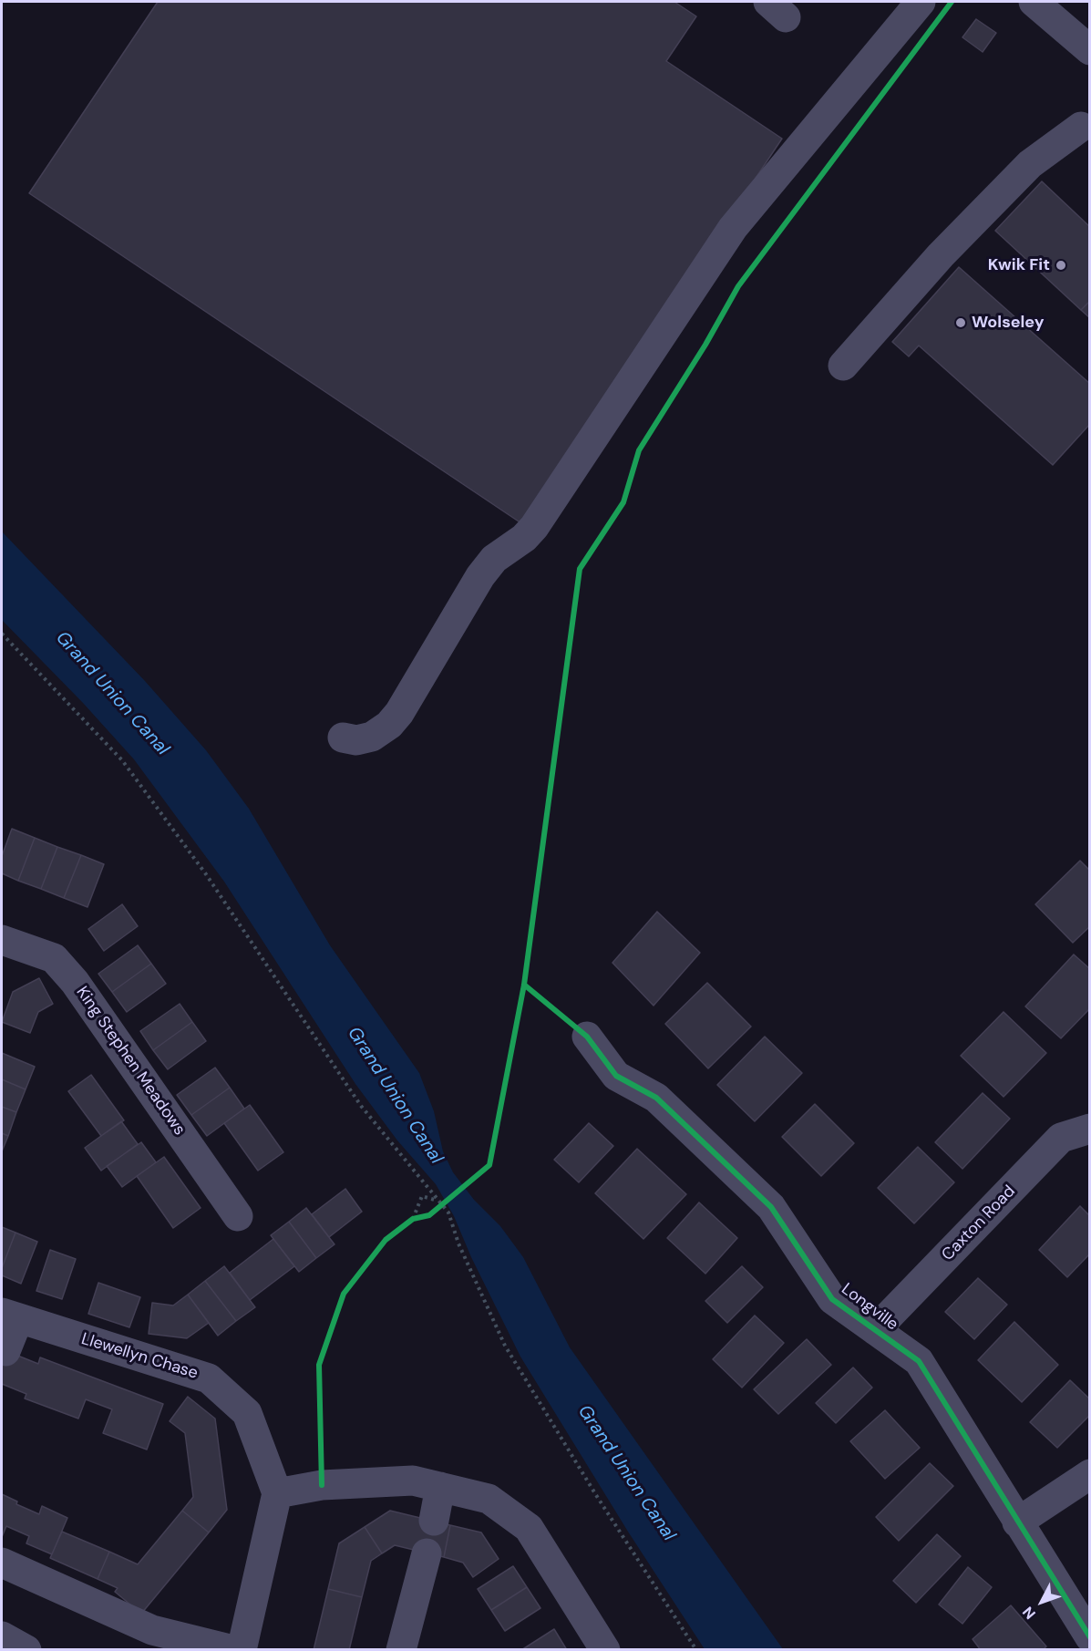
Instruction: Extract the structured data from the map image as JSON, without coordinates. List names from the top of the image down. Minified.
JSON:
{"streets":{"street":["King Stephen Meadows","Caxton Road","Longville","Llewellyn Chase"]},"crossings":[["Caxton Road","Longville"]],"water":["Grand Union Canal"],"places":["Kwik Fit","Wolseley"],"north":"bottom left"}
